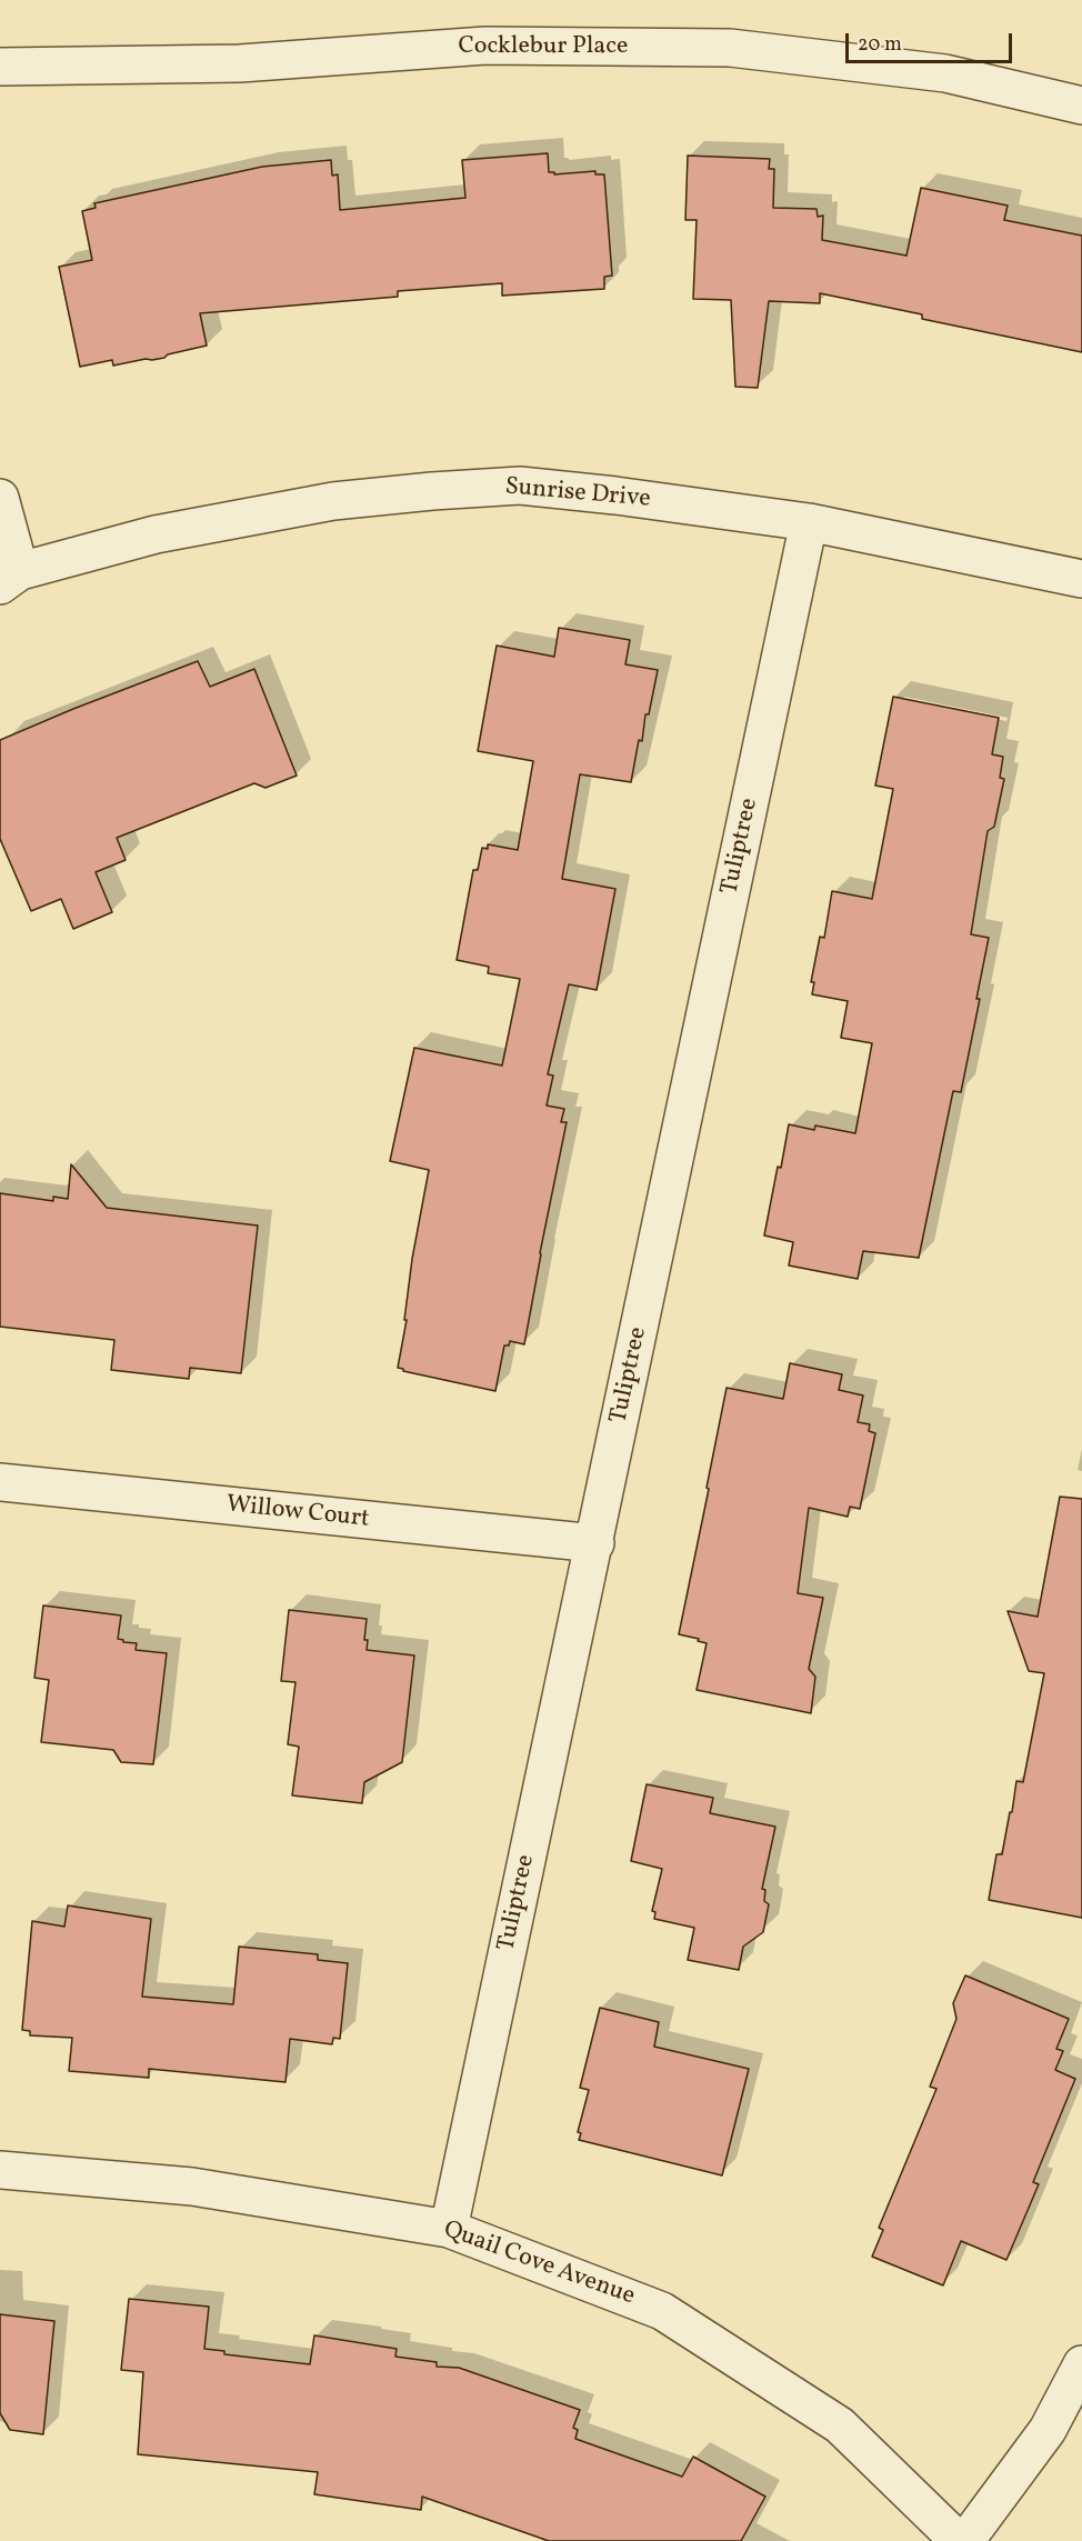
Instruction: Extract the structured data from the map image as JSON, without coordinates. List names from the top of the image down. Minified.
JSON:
{"streets":{"street":["Cocklebur Place","Sunrise Drive","Tuliptree","Willow Court","Quail Cove Avenue"]},"crossings":[["Sunrise Drive","Tuliptree"],["Tuliptree","Willow Court"],["Tuliptree","Quail Cove Avenue"]],"scale_bar":"20 m"}
